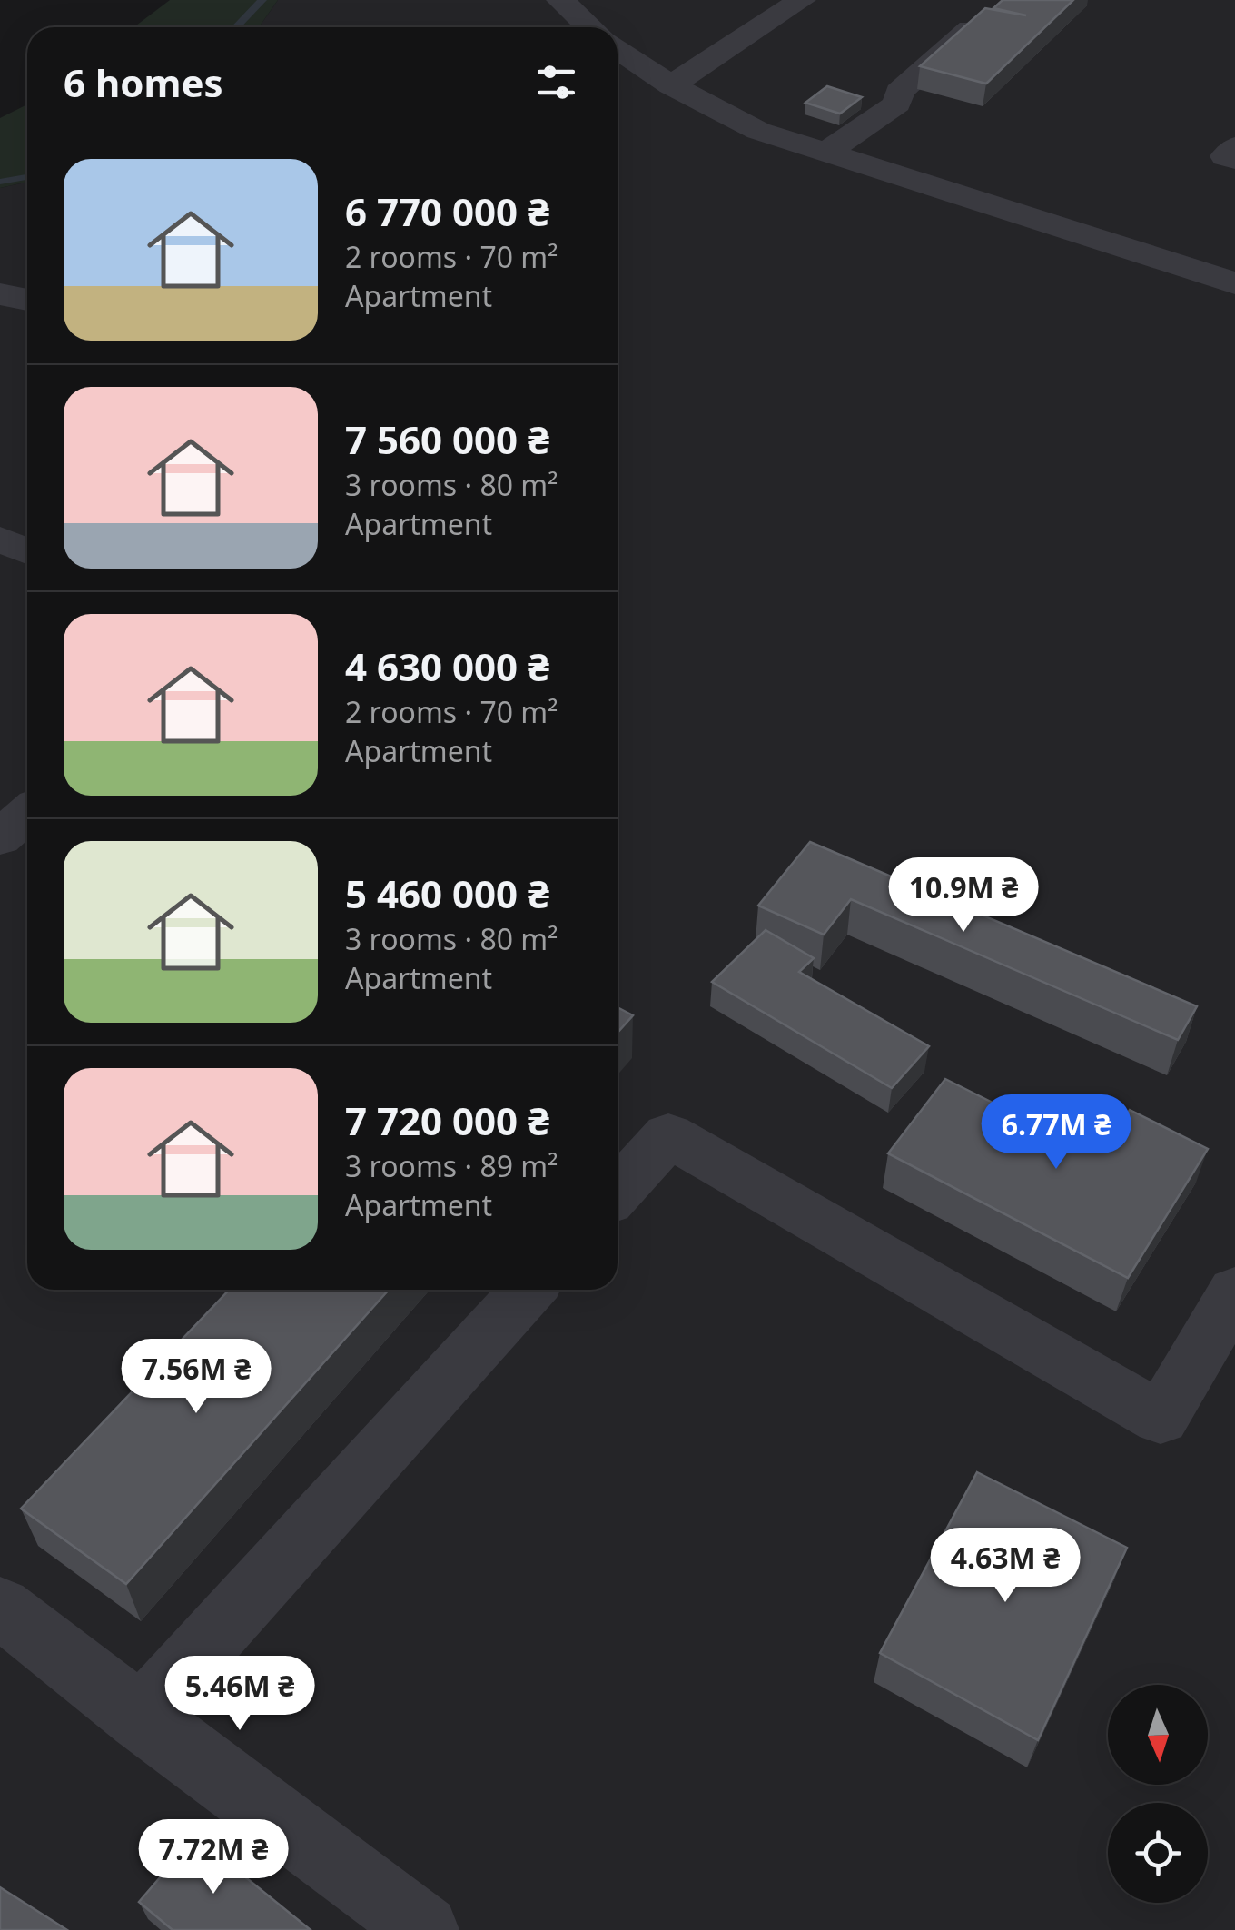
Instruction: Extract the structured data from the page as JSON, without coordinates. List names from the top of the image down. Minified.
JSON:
{"north":"bottom","page":{"heading":"6 homes","list":[{"name":"6 770 000 ₴","note":"2 rooms · 70 m² · Apartment"},{"name":"7 560 000 ₴","note":"3 rooms · 80 m² · Apartment"},{"name":"4 630 000 ₴","note":"2 rooms · 70 m² · Apartment"},{"name":"5 460 000 ₴","note":"3 rooms · 80 m² · Apartment"},{"name":"7 720 000 ₴","note":"3 rooms · 89 m² · Apartment"}],"price":["10.9M ₴","6.77M ₴","7.56M ₴","4.63M ₴","5.46M ₴","7.72M ₴"]}}
